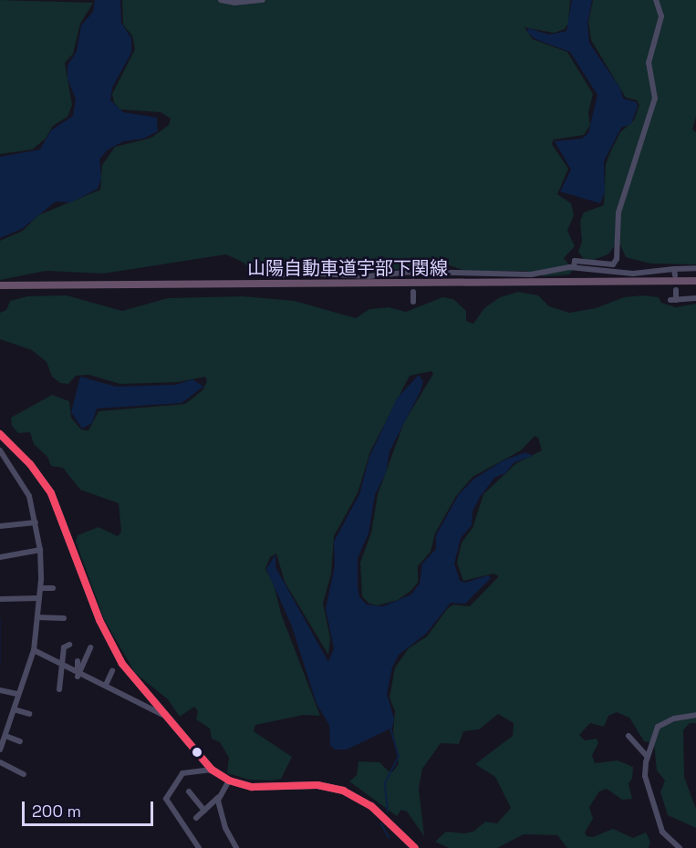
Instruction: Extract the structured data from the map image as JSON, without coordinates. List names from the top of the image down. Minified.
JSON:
{"streets":{"highway":["山陽自動車道宇部下関線"]},"scale_bar":"200 m"}
